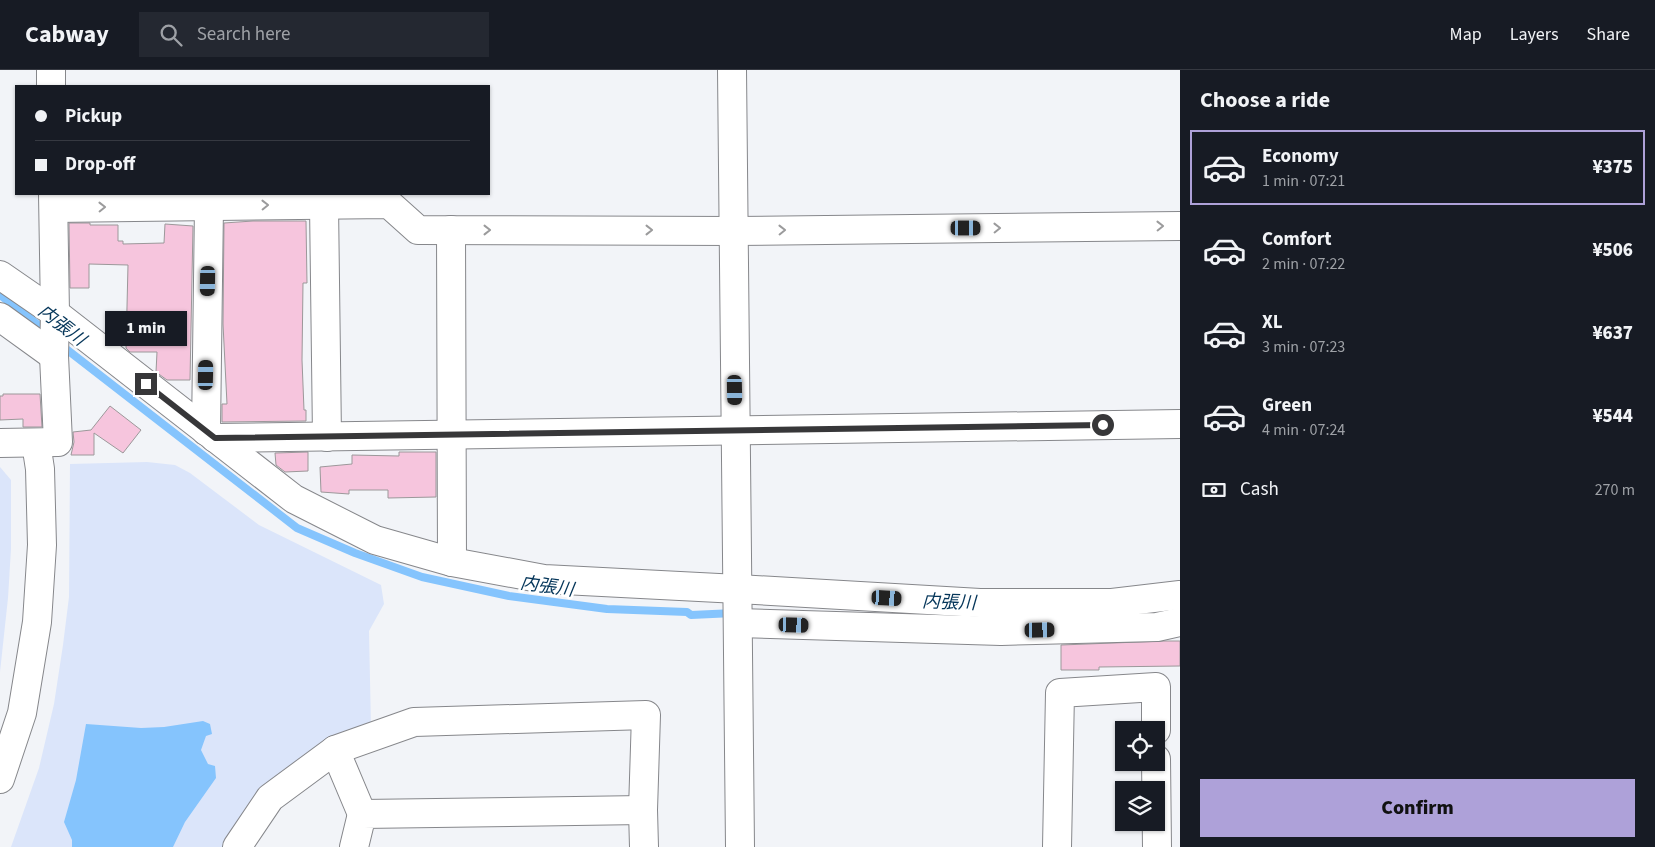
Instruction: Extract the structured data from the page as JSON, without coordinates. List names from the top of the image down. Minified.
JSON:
{"water":["内張川"],"page":{"header":"Cabway","search":"Search here","nav":["Map","Layers","Share"],"heading":"Choose a ride","banner":["Pickup","Drop-off"],"list":[{"name":"Economy","note":"1 min · 07:21","value":"¥375"},{"name":"Comfort","note":"2 min · 07:22","value":"¥506"},{"name":"XL","note":"3 min · 07:23","value":"¥637"},{"name":"Green","note":"4 min · 07:24","value":"¥544"}],"bubble":"1 min","pay":["Cash","270 m"],"buttons":"Confirm"}}
